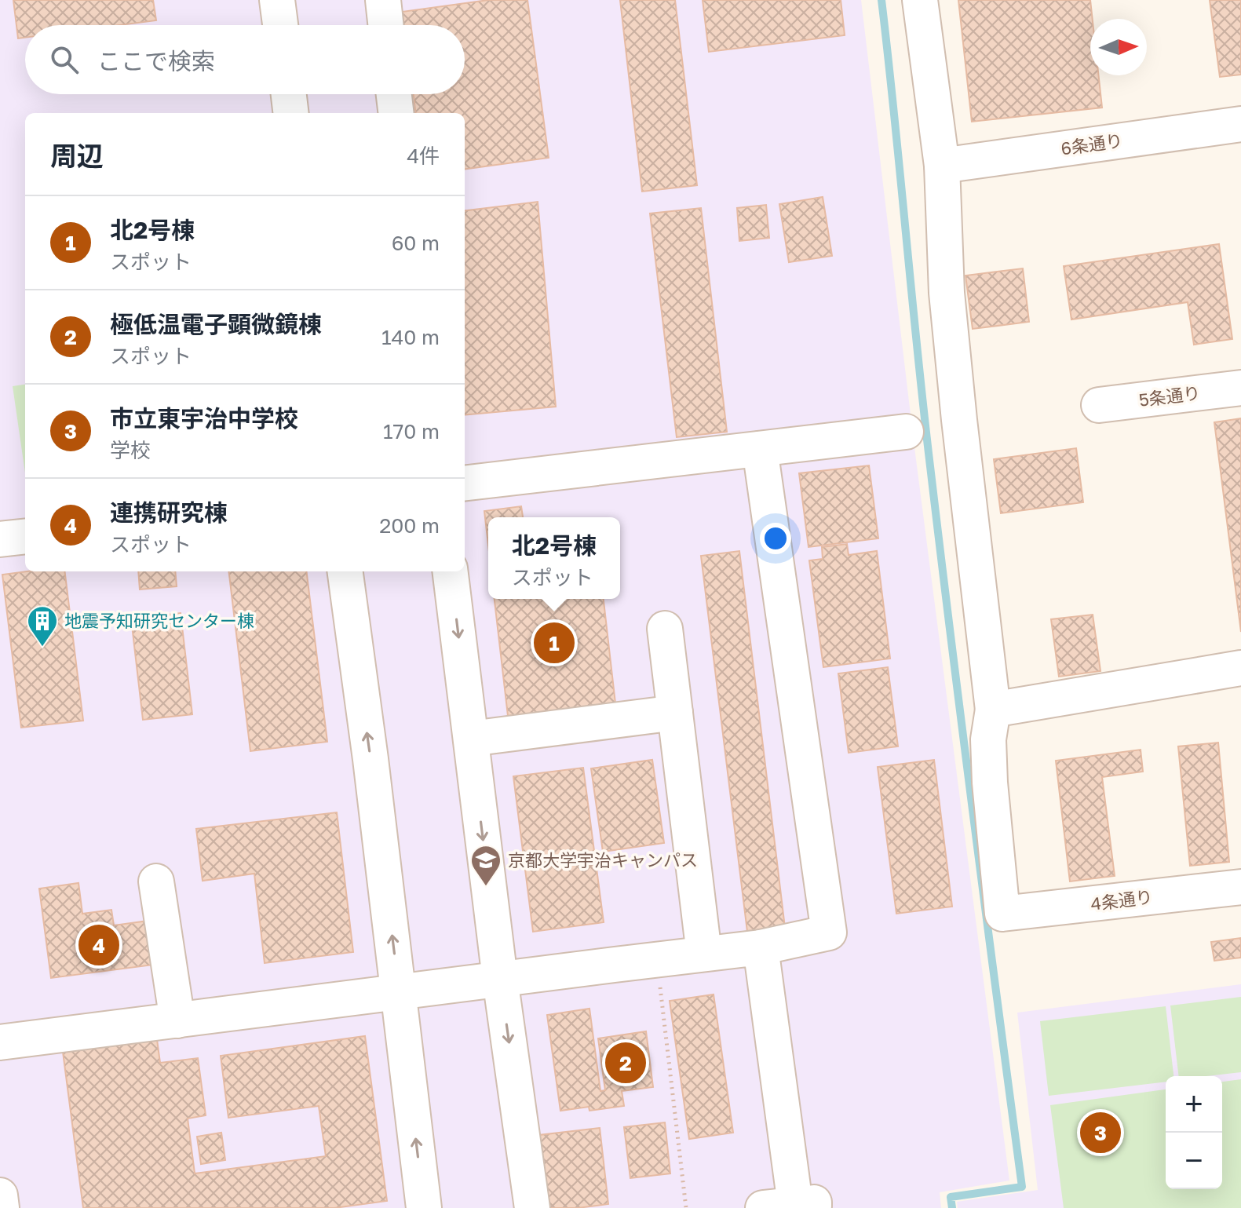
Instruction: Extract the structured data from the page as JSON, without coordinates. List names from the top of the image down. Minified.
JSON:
{"streets":{"lane":["6条通り","5条通り","4条通り"]},"places":{"building":["地震予知研究センター棟"],"school or university":["京都大学宇治キャンパス"]},"north":"right","page":{"search":"ここで検索","heading":["周辺","4件"],"list":[{"mark":"1","name":"北2号棟","note":"スポット","value":"60 m"},{"mark":"2","name":"極低温電子顕微鏡棟","note":"スポット","value":"140 m"},{"mark":"3","name":"市立東宇治中学校","note":"学校","value":"170 m"},{"mark":"4","name":"連携研究棟","note":"スポット","value":"200 m"}],"popup":["北2号棟","スポット"],"pins":["1","4","2","3"],"map_buttons":["+","−"]}}
